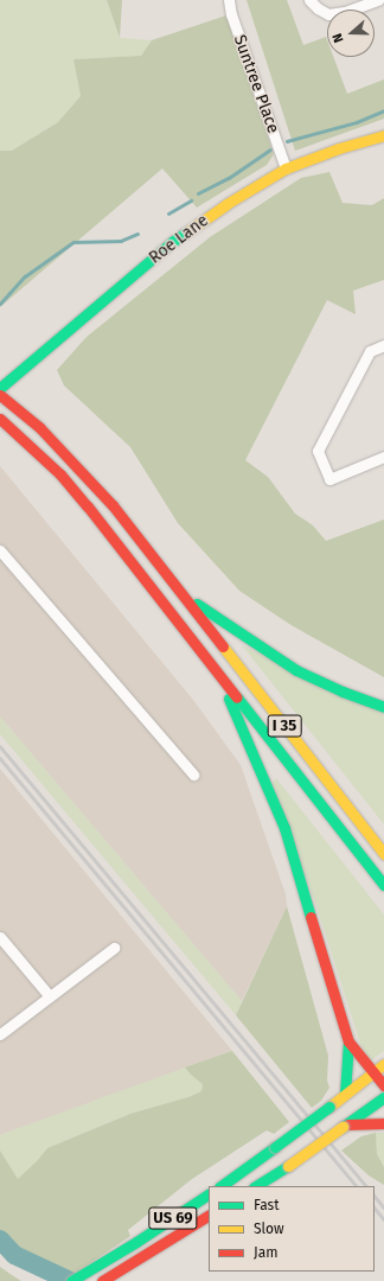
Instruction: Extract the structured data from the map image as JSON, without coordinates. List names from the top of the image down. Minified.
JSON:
{"streets":{"main road":["Roe Lane","I 35","US 69"],"street":["Suntree Place"]},"crossings":[["Suntree Place","Roe Lane"]],"legend":["Fast","Slow","Jam"],"north":"left"}
